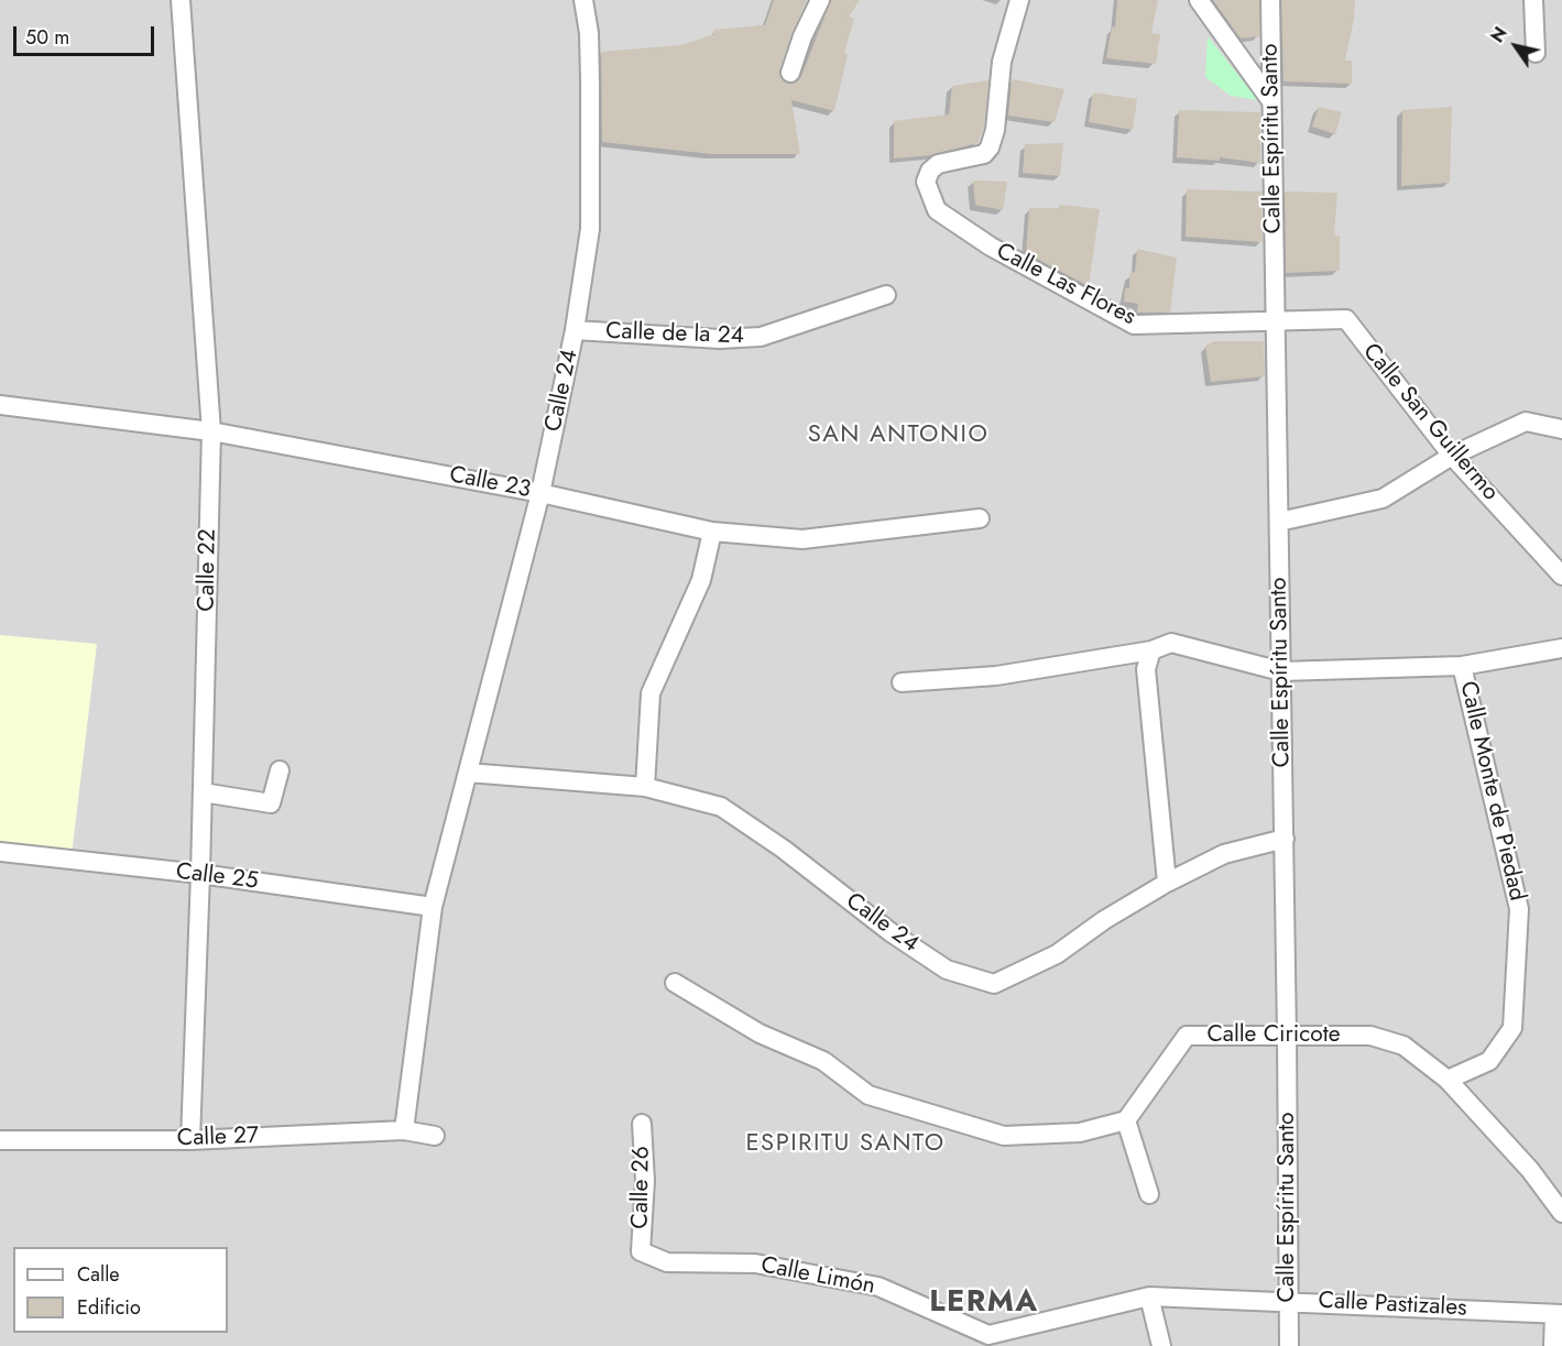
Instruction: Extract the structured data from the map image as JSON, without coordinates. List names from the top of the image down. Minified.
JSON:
{"streets":{"street":["Calle Espíritu Santo","Calle Las Flores","Calle de la 24","Calle 24","Calle San Guillermo","Calle 23","Calle 22","Calle Monte de Piedad","Calle 25","Calle Ciricote","Calle 27","Calle 26","Calle Limón","Calle Pastizales"]},"crossings":[["Calle Espíritu Santo","Calle Las Flores"],["Calle Espíritu Santo","Calle 24"],["Calle Espíritu Santo","Calle San Guillermo"],["Calle Espíritu Santo","Calle Monte de Piedad"],["Calle Espíritu Santo","Calle Ciricote"],["Calle Espíritu Santo","Calle Pastizales"],["Calle Las Flores","Calle San Guillermo"],["Calle de la 24","Calle 24"],["Calle 24","Calle 23"],["Calle 24","Calle 25"],["Calle 24","Calle 27"],["Calle 23","Calle 22"],["Calle 22","Calle 25"],["Calle 22","Calle 27"],["Calle Monte de Piedad","Calle Ciricote"],["Calle 26","Calle Limón"],["Calle Limón","Calle Pastizales"]],"districts":["SAN ANTONIO","ESPIRITU SANTO","LERMA"],"legend":["Calle","Edificio"],"scale_bar":"50 m","north":"top left"}
